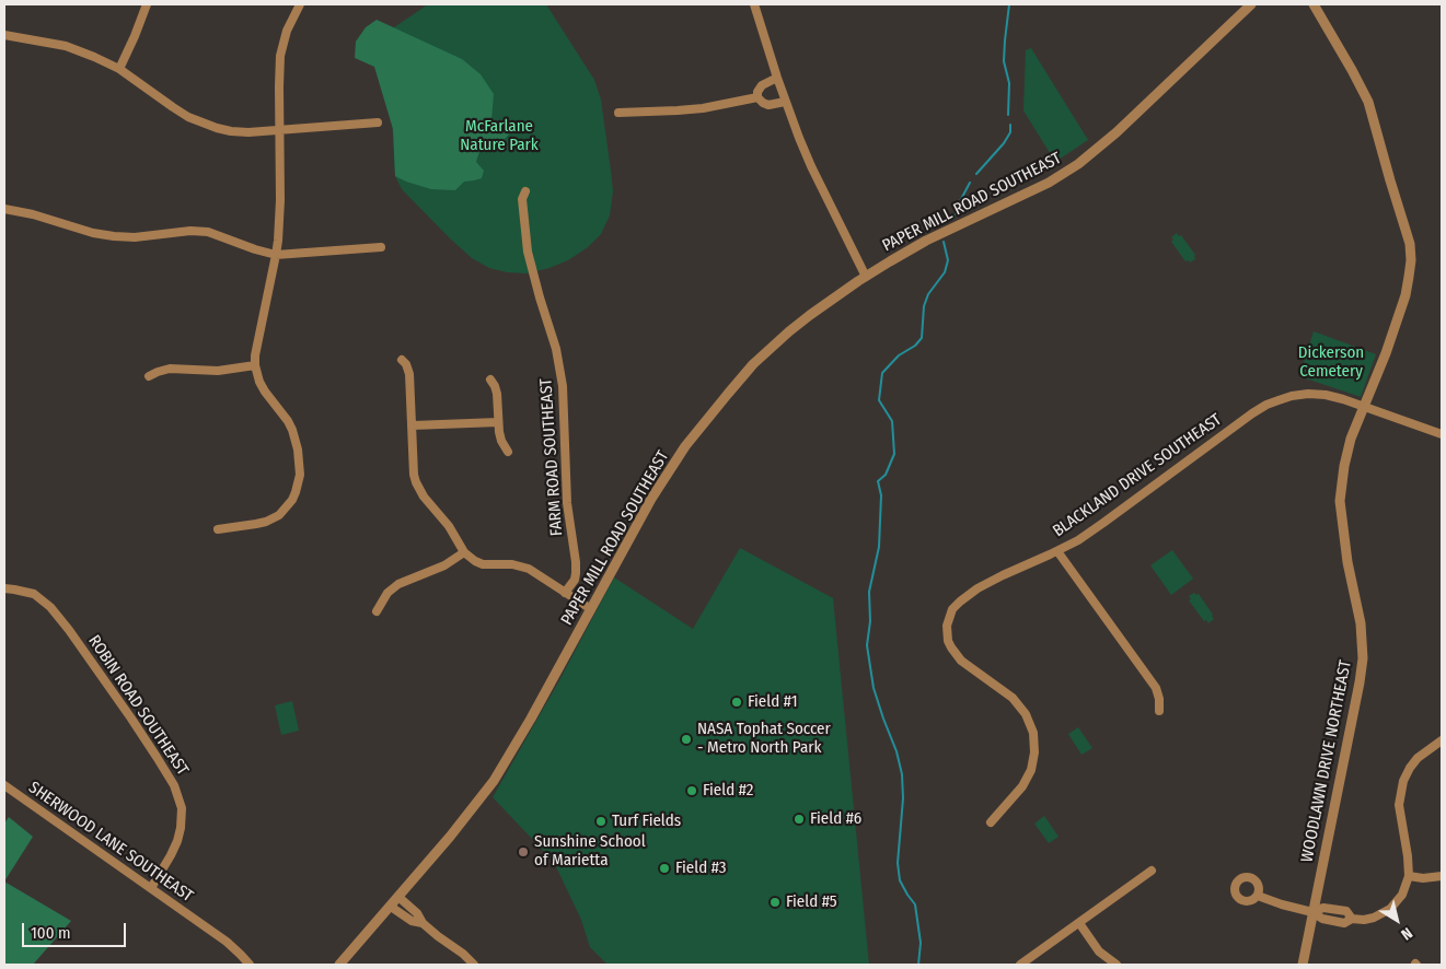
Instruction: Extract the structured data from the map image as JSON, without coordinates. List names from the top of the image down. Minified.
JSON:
{"streets":{"street":["PAPER MILL ROAD SOUTHEAST","FARM ROAD SOUTHEAST","BLACKLAND DRIVE SOUTHEAST","ROBIN ROAD SOUTHEAST","WOODLAWN DRIVE NORTHEAST","SHERWOOD LANE SOUTHEAST"]},"crossings":[["BLACKLAND DRIVE SOUTHEAST","WOODLAWN DRIVE NORTHEAST"],["ROBIN ROAD SOUTHEAST","SHERWOOD LANE SOUTHEAST"]],"parks":["McFarlane Nature Park","Dickerson Cemetery"],"places":["Field #1","NASA Tophat Soccer - Metro North Park","Field #2","Field #6","Turf Fields","Sunshine School of Marietta","Field #3","Field #5"],"scale_bar":"100 m","north":"bottom right"}
